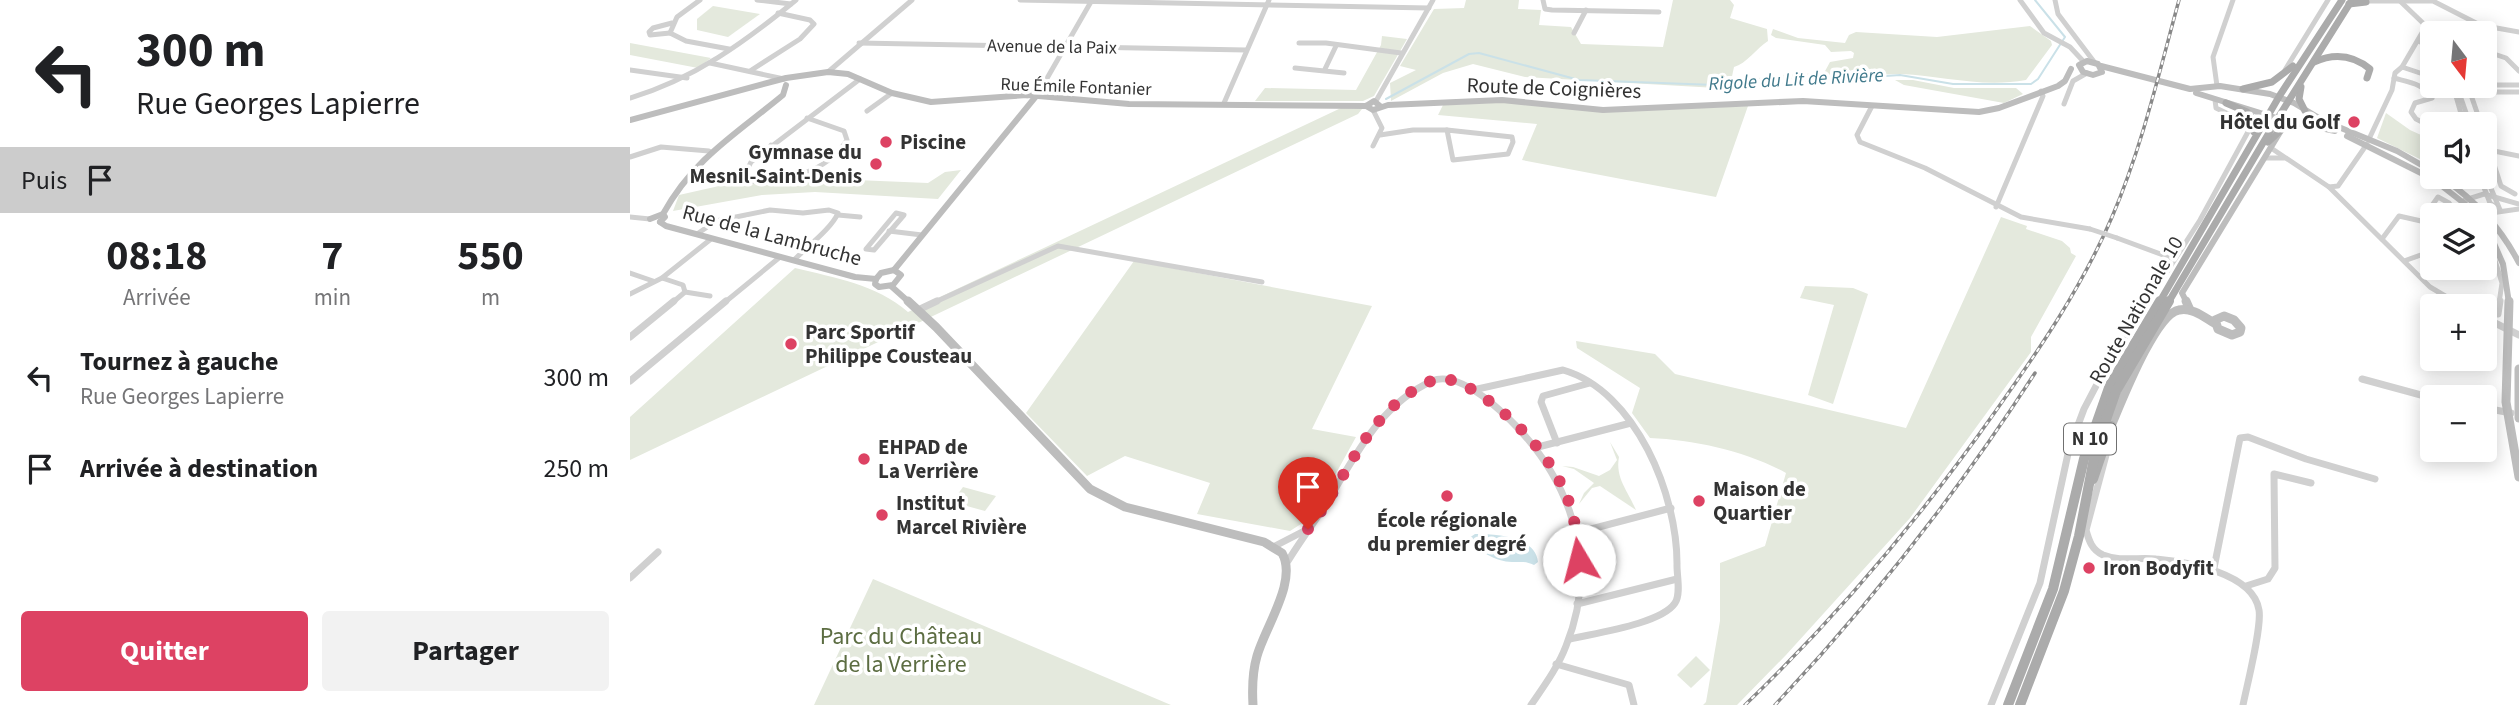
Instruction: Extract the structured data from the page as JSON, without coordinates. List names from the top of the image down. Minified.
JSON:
{"streets":{"main road":["Route Nationale 10","N 10"],"street":["Avenue de la Paix","Rue Émile Fontanier","Route de Coignières","Rue de la Lambruche"]},"crossings":[["Rue Émile Fontanier","Route de Coignières"],["Route Nationale 10","N 10"]],"water":["Rigole du Lit de Rivière"],"parks":["Parc du Château de la Verrière"],"places":["Hôtel du Golf","Piscine","Gymnase du Mesnil-Saint-Denis","Parc Sportif Philippe Cousteau","EHPAD de La Verrière","École régionale du premier degré","Maison de Quartier","Institut Marcel Rivière","Iron Bodyfit"],"north":"bottom","page":{"turn":["300 m","Rue Georges Lapierre"],"map_buttons":["+","−"],"then":"Puis","eta":["08:18","Arrivée","7","min","550","m"],"list":[{"name":"Tournez à gauche","note":"Rue Georges Lapierre","value":"300 m"},{"name":"Arrivée à destination","value":"250 m"}],"buttons":["Quitter","Partager"]}}
